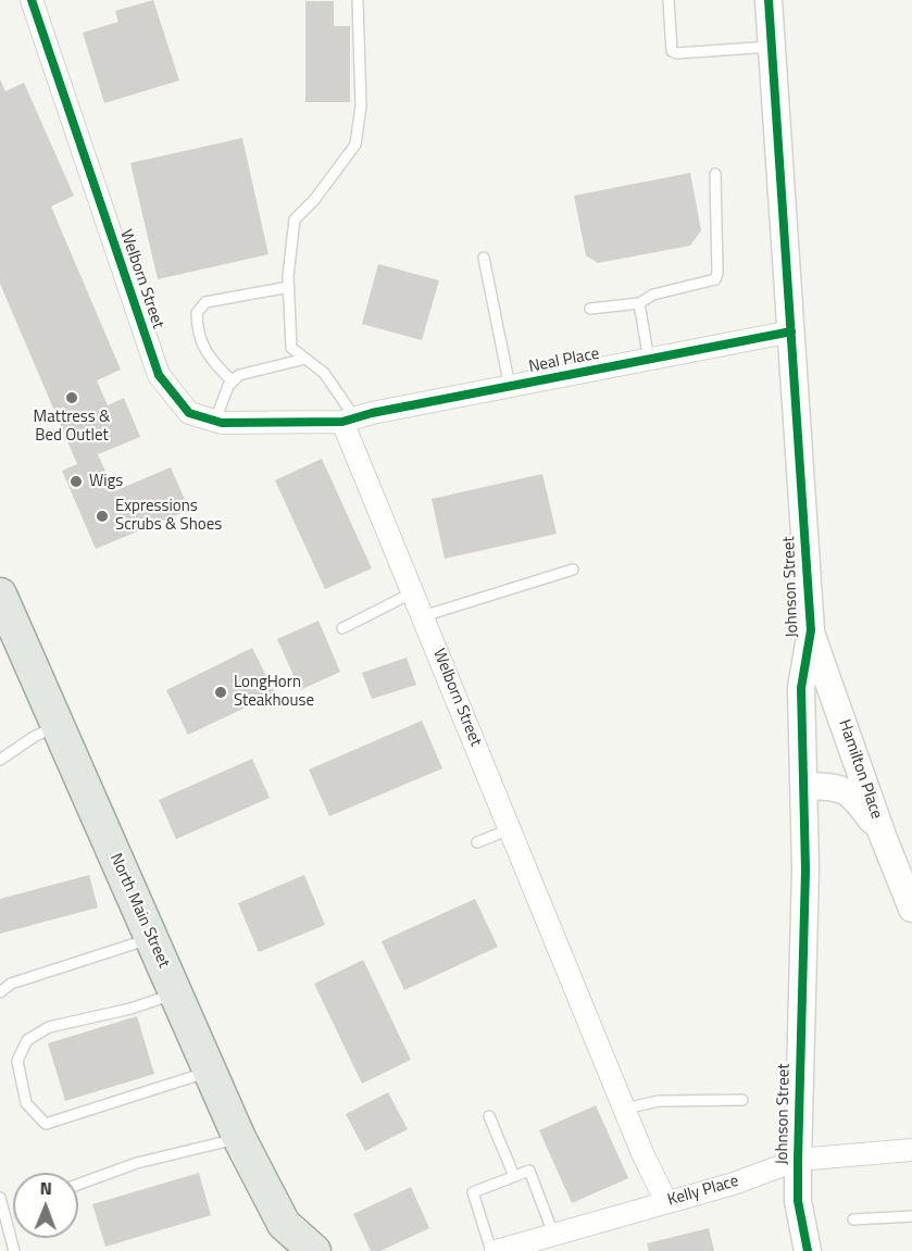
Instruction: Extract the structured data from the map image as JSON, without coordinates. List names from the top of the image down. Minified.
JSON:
{"streets":{"main road":["North Main Street"],"street":["Welborn Street","Neal Place","Johnson Street","Hamilton Place","Kelly Place"]},"crossings":[["Welborn Street","Neal Place"],["Welborn Street","Kelly Place"],["Neal Place","Johnson Street"],["Johnson Street","Hamilton Place"],["Johnson Street","Kelly Place"]],"places":["Mattress & Bed Outlet","Wigs","Expressions Scrubs & Shoes","LongHorn Steakhouse"],"north":"top"}
